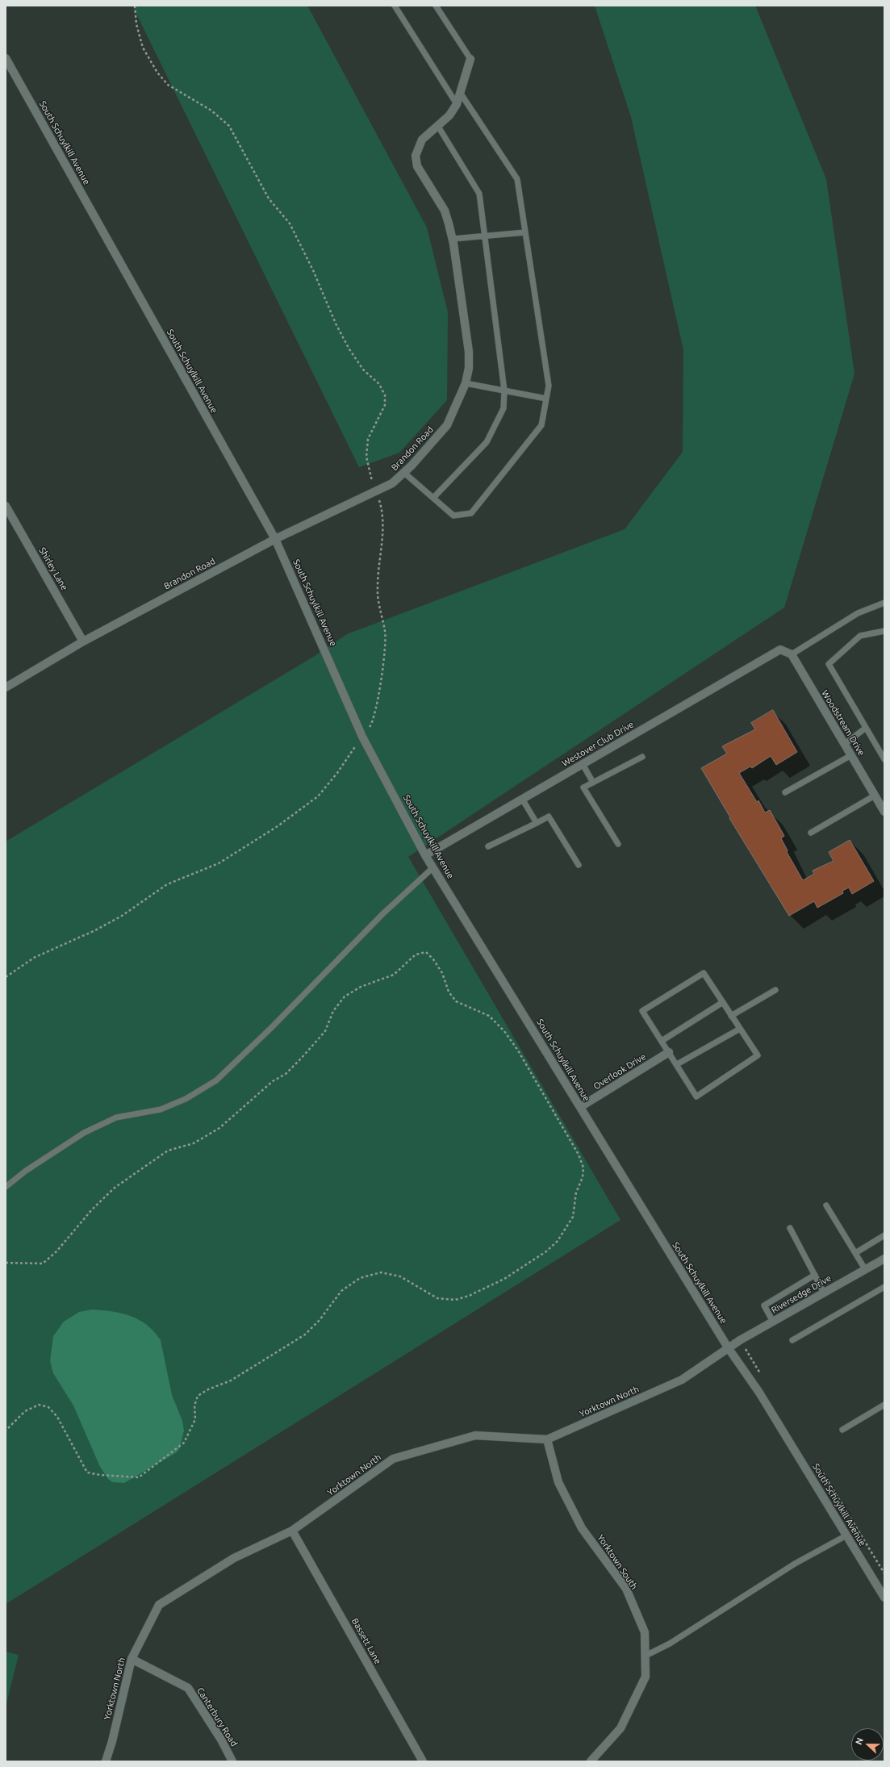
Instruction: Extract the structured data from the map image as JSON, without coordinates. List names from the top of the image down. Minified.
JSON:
{"streets":{"street":["South Schuylkill Avenue","Brandon Road","Shirley Lane","Woodstream Drive","Westover Club Drive","Overlook Drive","Riversedge Drive","Yorktown North","Yorktown South","Bassett Lane","Canterbury Road"]},"crossings":[["South Schuylkill Avenue","Brandon Road"],["South Schuylkill Avenue","Westover Club Drive"],["South Schuylkill Avenue","Overlook Drive"],["South Schuylkill Avenue","Riversedge Drive"],["South Schuylkill Avenue","Yorktown North"],["Brandon Road","Shirley Lane"],["Woodstream Drive","Westover Club Drive"],["Riversedge Drive","Yorktown North"],["Yorktown North","Yorktown South"],["Yorktown North","Bassett Lane"],["Yorktown North","Canterbury Road"]],"north":"left"}
